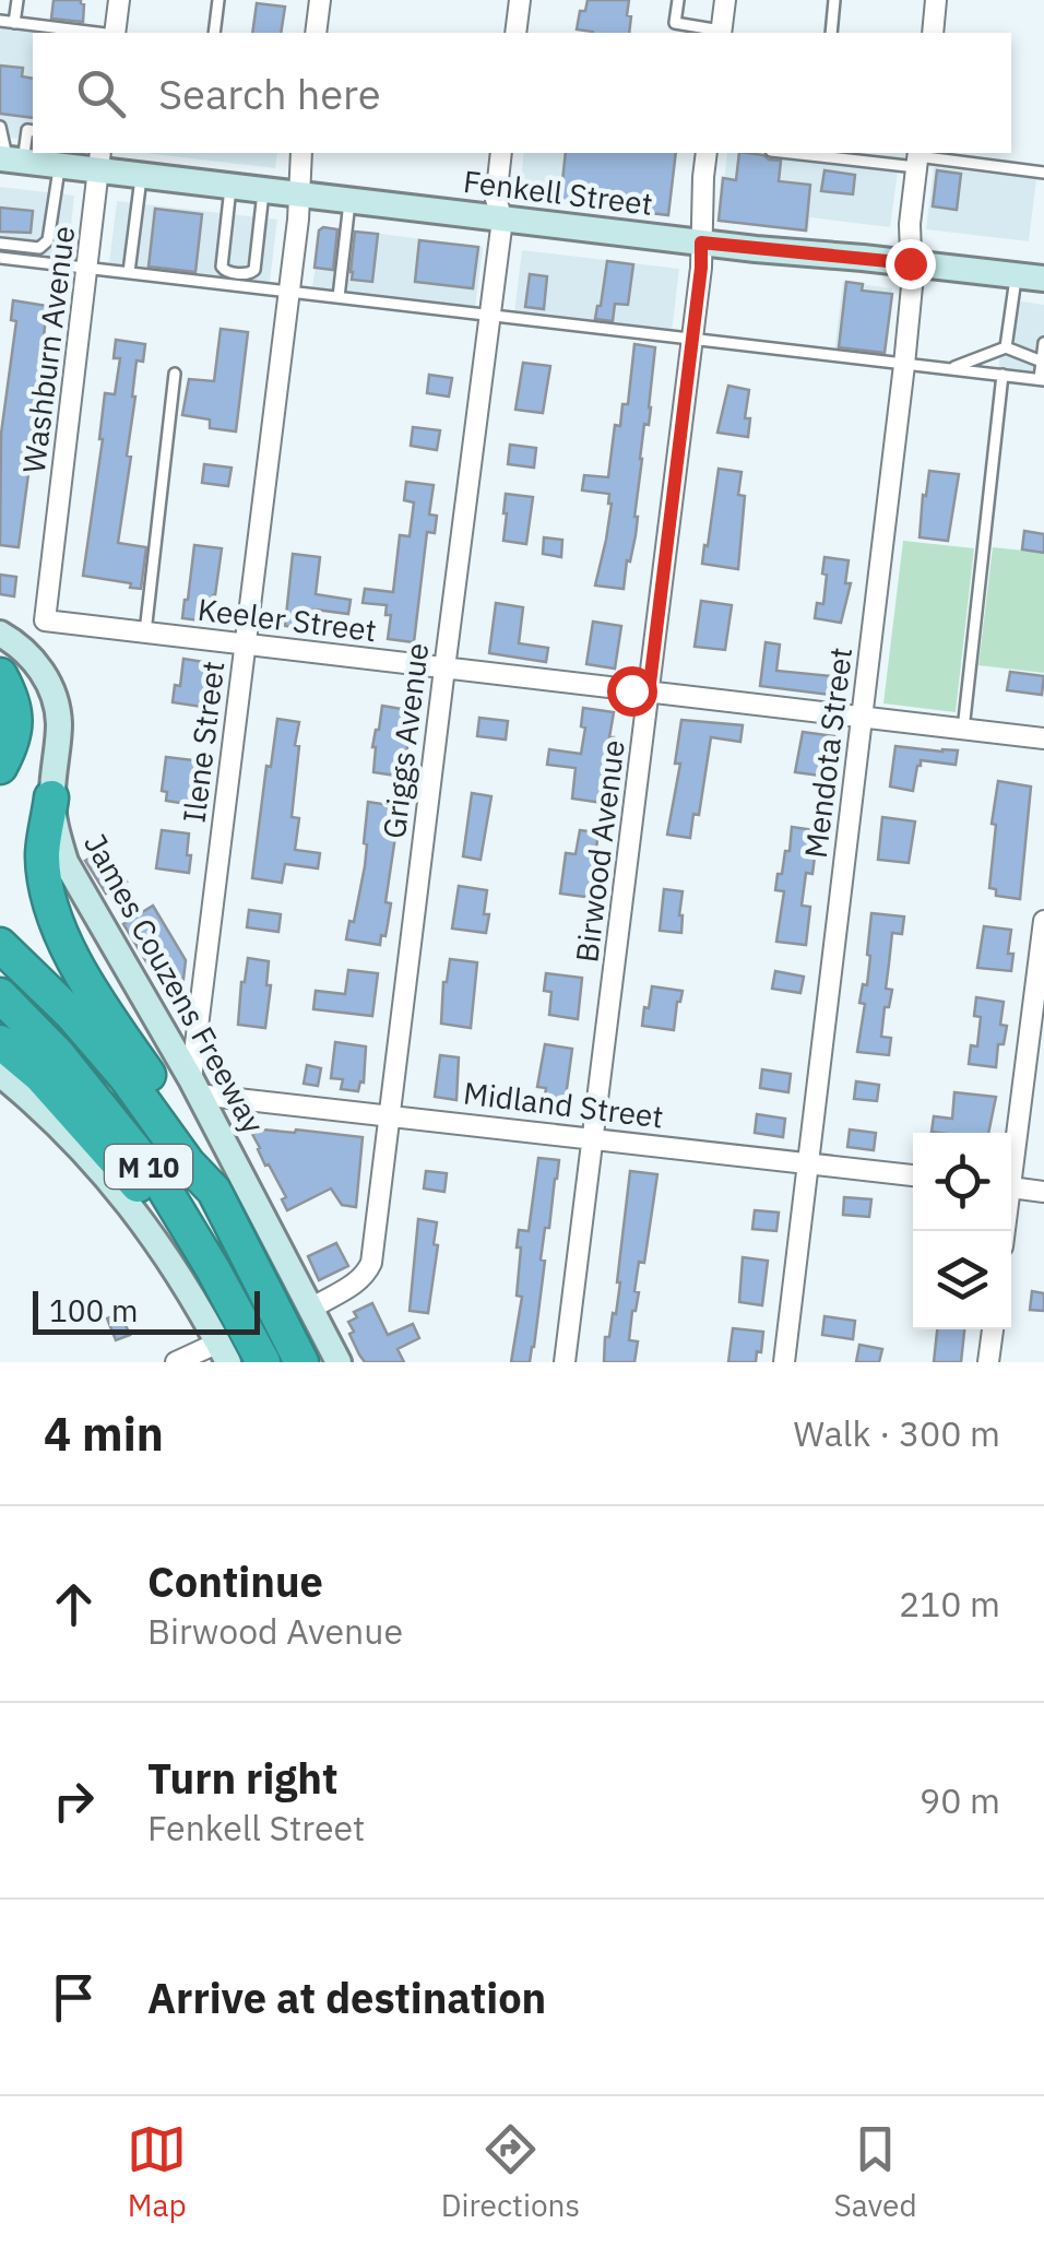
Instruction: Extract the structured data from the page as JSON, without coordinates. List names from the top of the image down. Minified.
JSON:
{"streets":{"highway":["M 10"],"main road":["Fenkell Street","James Couzens Freeway"],"street":["Washburn Avenue","Keeler Street","Griggs Avenue","Ilene Street","Mendota Street","Birwood Avenue","Midland Street"]},"crossings":[["Fenkell Street","Washburn Avenue"],["Fenkell Street","Griggs Avenue"],["Fenkell Street","Ilene Street"],["Fenkell Street","Mendota Street"],["Fenkell Street","Birwood Avenue"],["Washburn Avenue","Keeler Street"],["Keeler Street","Griggs Avenue"],["Keeler Street","Ilene Street"],["Keeler Street","Mendota Street"],["Keeler Street","Birwood Avenue"],["Griggs Avenue","James Couzens Freeway"],["Griggs Avenue","Midland Street"],["Ilene Street","James Couzens Freeway"],["Ilene Street","Midland Street"],["Mendota Street","Midland Street"],["Birwood Avenue","Midland Street"],["James Couzens Freeway","Midland Street"]],"scale_bar":"100 m","page":{"search":"Search here","scale":"100 m","heading":["4 min","Walk · 300 m"],"list":[["Continue","Birwood Avenue","210 m"],["Turn right","Fenkell Street","90 m"],"Arrive at destination"],"nav":["Map","Directions","Saved"]}}
